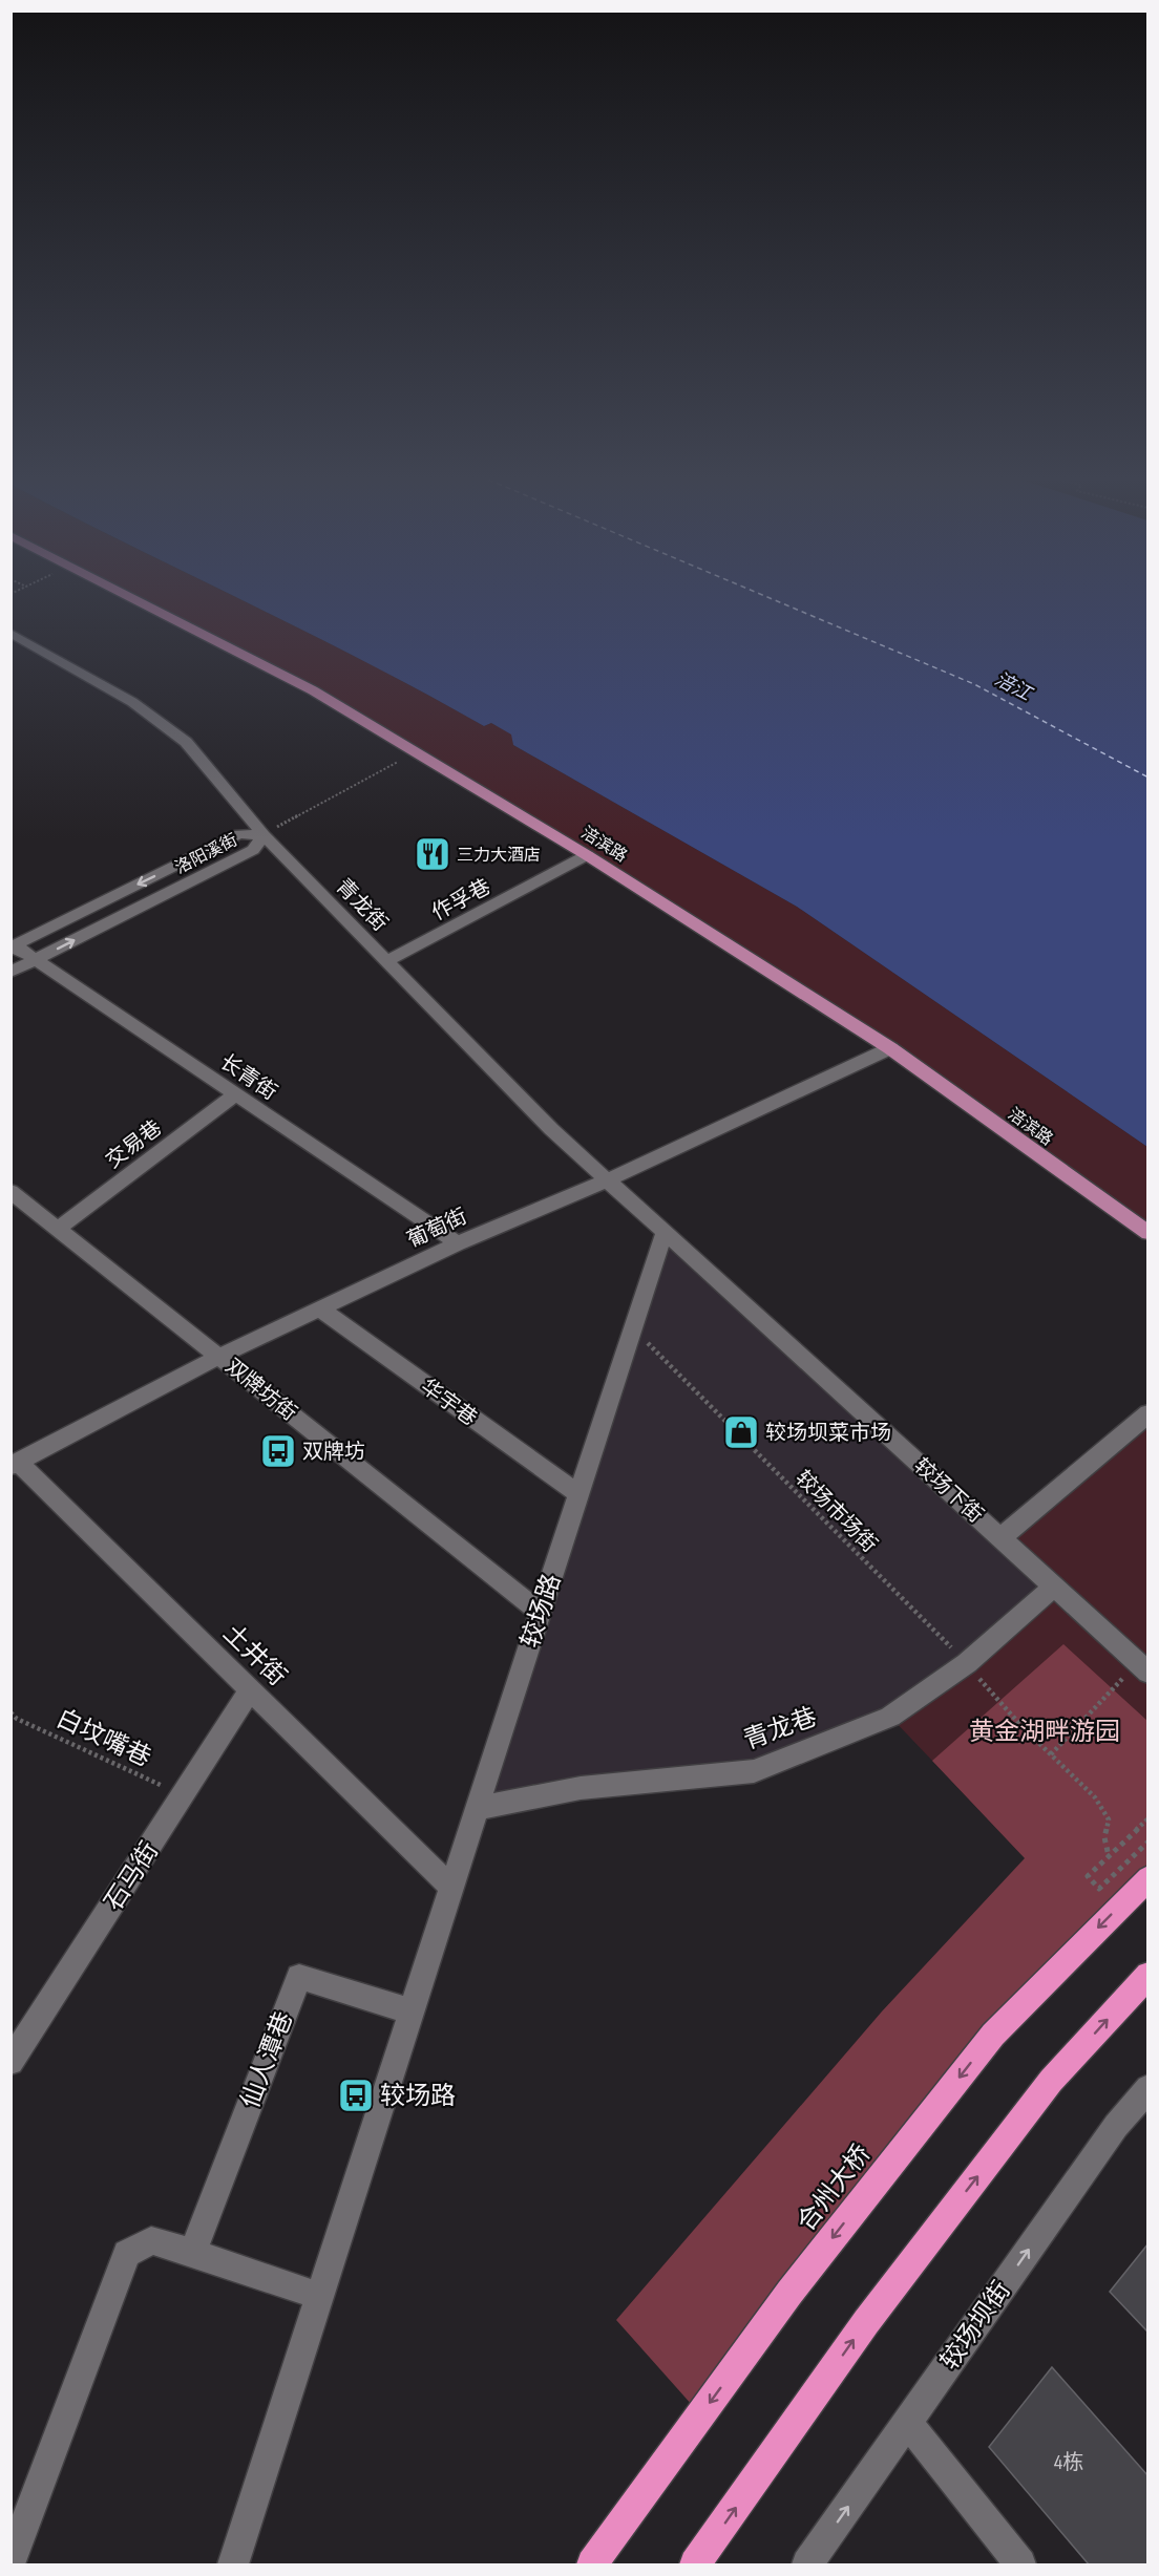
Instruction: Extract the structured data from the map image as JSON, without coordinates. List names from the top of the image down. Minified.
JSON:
{"streets":{"highway":["合州大桥"],"main road":["涪滨路"],"street":["洛阳溪街","作孚巷","青龙街","长青街","交易巷","葡萄街","双牌坊街","华宇巷","较场下街","较场路","土井街","青龙巷","石马街","仙人潭巷","较场坝街"],"path":["较场市场街","白坟嘴巷"]},"crossings":[["涪滨路","作孚巷"],["涪滨路","葡萄街"],["洛阳溪街","青龙街"],["洛阳溪街","长青街"],["作孚巷","青龙街"],["青龙街","葡萄街"],["青龙街","较场下街"],["青龙街","较场路"],["长青街","交易巷"],["长青街","葡萄街"],["交易巷","双牌坊街"],["葡萄街","双牌坊街"],["葡萄街","华宇巷"],["葡萄街","土井街"],["双牌坊街","较场路"],["华宇巷","较场路"],["较场下街","较场路"],["较场下街","青龙巷"],["较场市场街","较场路"],["较场市场街","青龙巷"],["较场路","土井街"],["较场路","青龙巷"],["较场路","仙人潭巷"],["土井街","石马街"],["白坟嘴巷","石马街"]],"one_way":["较场坝街"],"water":["涪江"],"parks":["黄金湖畔游园"],"places":{"restaurant":["三力大酒店"],"shop":["较场坝菜市场"],"bus stop":["双牌坊","较场路"]},"house_numbers":["4栋"]}
